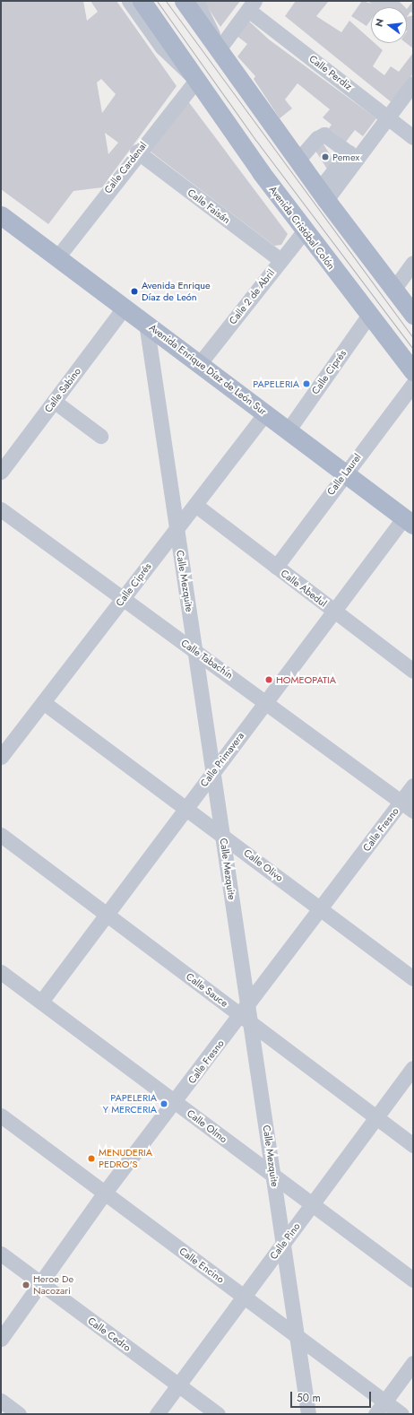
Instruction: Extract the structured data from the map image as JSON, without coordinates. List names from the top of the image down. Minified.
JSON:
{"streets":{"main road":["Avenida Cristóbal Colón","Avenida Enrique Díaz de León Sur"],"street":["Calle Perdiz","Calle Cardenal","Calle Faisán","Calle 2 de Abril","Calle Ciprés","Calle Sabino","Calle Laurel","Calle Mezquite","Calle Abedul","Calle Tabachín","Calle Primavera","Calle Fresno","Calle Olivo","Calle Sauce","Calle Olmo","Calle Pino","Calle Encino","Calle Cedro"]},"crossings":[["Calle Cardenal","Calle Faisán"],["Calle Cardenal","Avenida Cristóbal Colón"],["Calle Cardenal","Avenida Enrique Díaz de León Sur"],["Calle Faisán","Calle 2 de Abril"],["Avenida Cristóbal Colón","Calle 2 de Abril"],["Avenida Cristóbal Colón","Calle Ciprés"],["Calle 2 de Abril","Avenida Enrique Díaz de León Sur"],["Avenida Enrique Díaz de León Sur","Calle Ciprés"],["Avenida Enrique Díaz de León Sur","Calle Sabino"],["Avenida Enrique Díaz de León Sur","Calle Laurel"],["Avenida Enrique Díaz de León Sur","Calle Mezquite"],["Avenida Enrique Díaz de León Sur","Calle Primavera"],["Calle Ciprés","Calle Mezquite"],["Calle Ciprés","Calle Abedul"],["Calle Ciprés","Calle Tabachín"],["Calle Ciprés","Calle Olivo"],["Calle Laurel","Calle Abedul"],["Calle Mezquite","Calle Tabachín"],["Calle Mezquite","Calle Primavera"],["Calle Mezquite","Calle Fresno"],["Calle Mezquite","Calle Olivo"],["Calle Mezquite","Calle Sauce"],["Calle Mezquite","Calle Olmo"],["Calle Mezquite","Calle Pino"],["Calle Mezquite","Calle Encino"],["Calle Abedul","Calle Primavera"],["Calle Tabachín","Calle Primavera"],["Calle Tabachín","Calle Fresno"],["Calle Primavera","Calle Olivo"],["Calle Primavera","Calle Sauce"],["Calle Primavera","Calle Olmo"],["Calle Fresno","Calle Olivo"],["Calle Fresno","Calle Sauce"],["Calle Fresno","Calle Olmo"],["Calle Fresno","Calle Encino"],["Calle Fresno","Calle Cedro"],["Calle Sauce","Calle Pino"],["Calle Olmo","Calle Pino"],["Calle Pino","Calle Encino"],["Calle Pino","Calle Cedro"]],"places":["Pemex","Avenida Enrique Díaz de León","PAPELERIA","HOMEOPATIA","PAPELERIA Y MERCERIA","MENUDERIA PEDRO'S","Heroe De Nacozari"],"scale_bar":"50 m","north":"left"}
